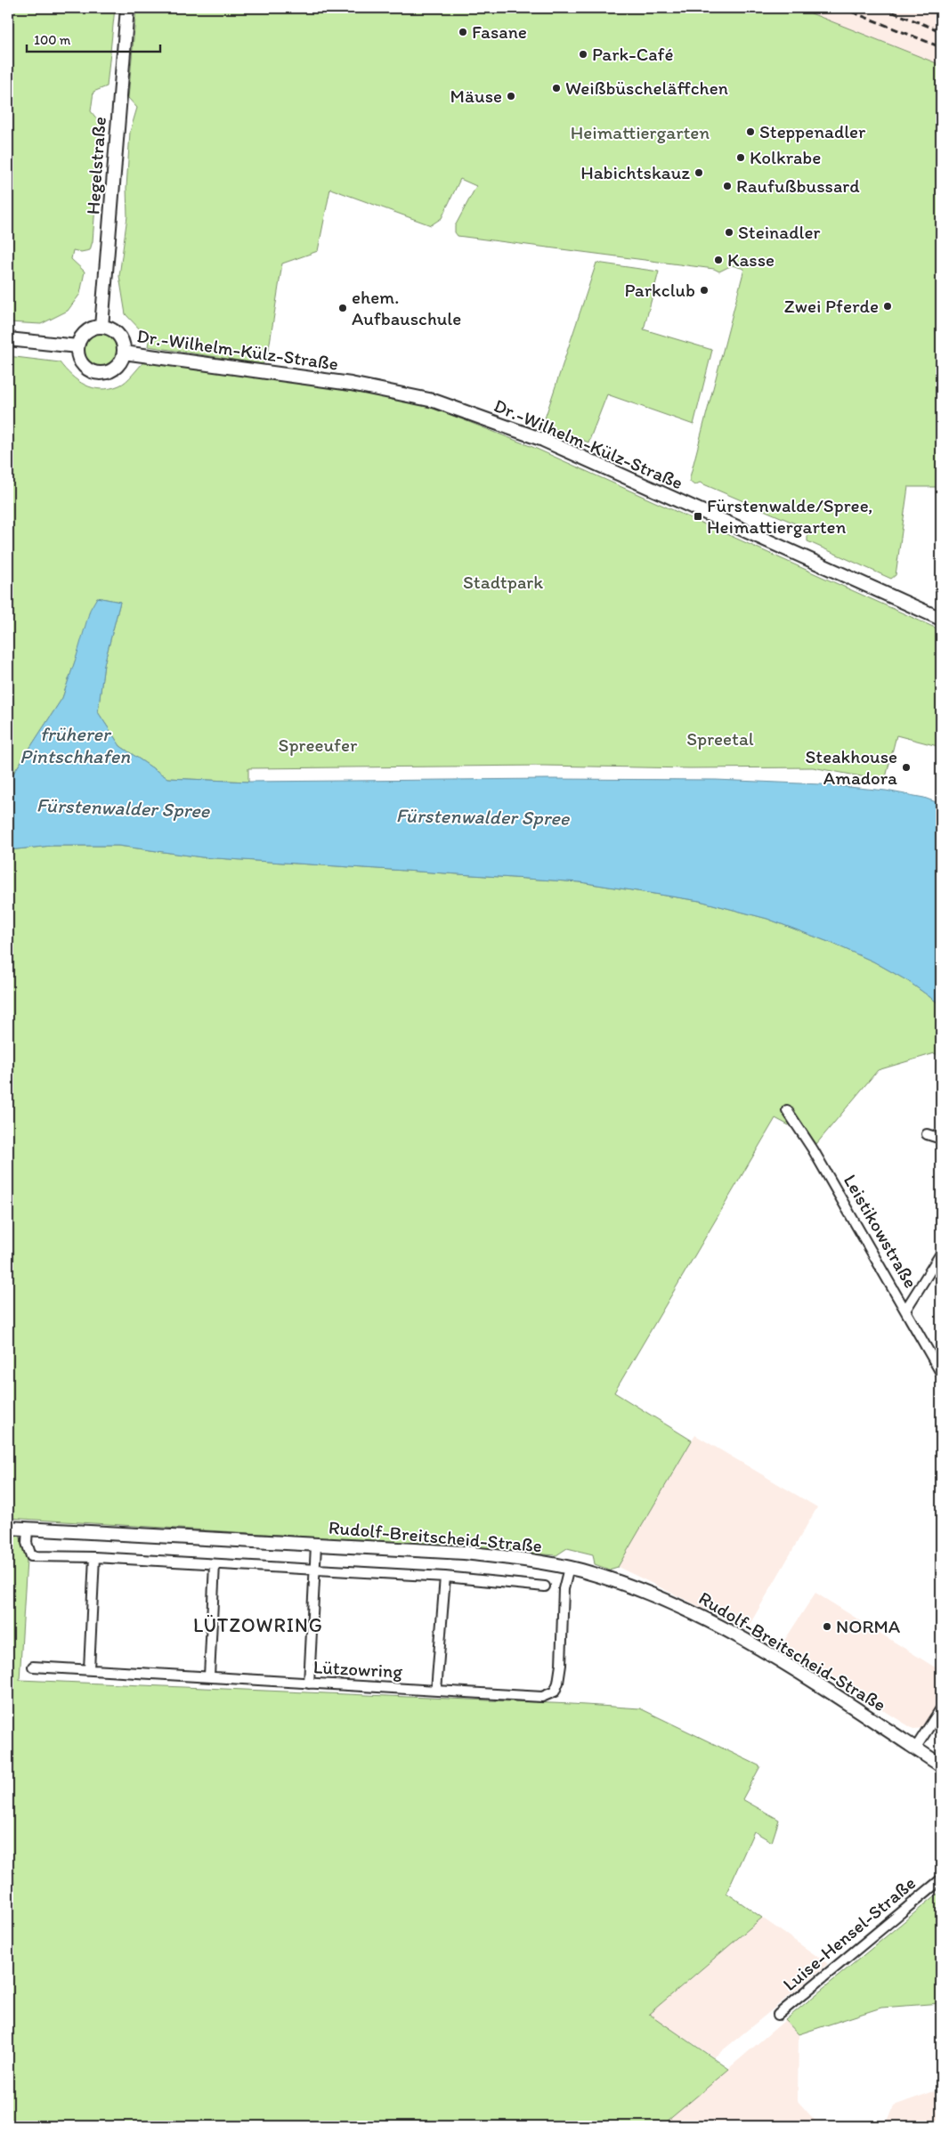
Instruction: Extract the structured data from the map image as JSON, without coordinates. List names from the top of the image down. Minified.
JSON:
{"streets":{"main road":["Hegelstraße","Dr.-Wilhelm-Külz-Straße","Rudolf-Breitscheid-Straße"],"street":["Leistikowstraße","Lützowring","Luise-Hensel-Straße"]},"crossings":[["Hegelstraße","Dr.-Wilhelm-Külz-Straße"],["Rudolf-Breitscheid-Straße","Lützowring"]],"districts":["LÜTZOWRING"],"water":["früherer Pintschhafen","Fürstenwalder Spree"],"parks":["Heimattiergarten","Stadtpark","Spreetal","Spreeufer"],"places":{"other":["Fasane","Park-Café","Weißbüscheläffchen","Mäuse","Steppenadler","Kolkrabe","Habichtskauz","Raufußbussard","Steinadler","Kasse","Parkclub","Zwei Pferde","ehem. Aufbauschule","Steakhouse Amadora","NORMA"],"transit":["Fürstenwalde/Spree, Heimattiergarten"]},"scale_bar":"100 m"}
